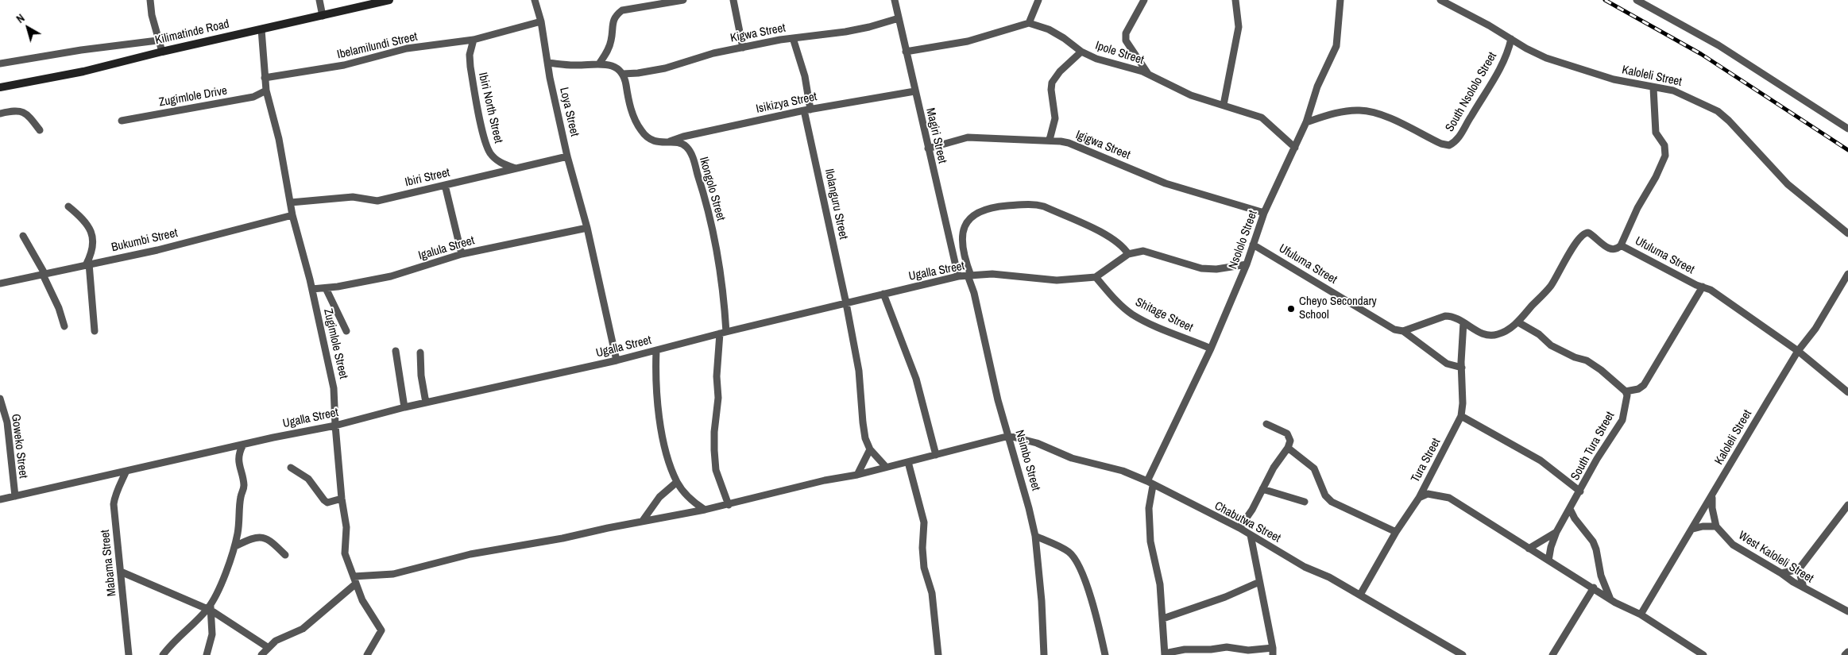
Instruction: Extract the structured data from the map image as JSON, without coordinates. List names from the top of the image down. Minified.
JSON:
{"streets":{"main road":["Kilimatinde Road"],"street":["Kigwa Street","Ibelamilundi Street","Ipole Street","Kaloleli Street","South Nsololo Street","Zugimlole Drive","Isikizya Street","Ibiri North Street","Loya Street","Magiri Street","Igigwa Street","Ibiri Street","Ikongolo Street","Ilolanguru Street","Nsololo Street","Bukumbi Street","Igalula Street","Ufuluma Street","Ugalla Street","Shitage Street","Zugimlole Street","Goweko Street","South Tura Street","Nsimbo Street","Tura Street","Chabutwa Street","West Kaloleli Street","Mabama Street"]},"crossings":[["Kilimatinde Road","Zugimlole Street"],["Kigwa Street","Magiri Street"],["Kigwa Street","Ikongolo Street"],["Kigwa Street","Ilolanguru Street"],["Ibelamilundi Street","Ibiri North Street"],["Ibelamilundi Street","Loya Street"],["Ibelamilundi Street","Zugimlole Street"],["Ipole Street","Nsololo Street"],["Kaloleli Street","South Nsololo Street"],["Kaloleli Street","Ufuluma Street"],["South Nsololo Street","Nsololo Street"],["Zugimlole Drive","Zugimlole Street"],["Isikizya Street","Magiri Street"],["Isikizya Street","Ikongolo Street"],["Isikizya Street","Ilolanguru Street"],["Ibiri North Street","Ibiri Street"],["Loya Street","Ibiri Street"],["Loya Street","Igalula Street"],["Loya Street","Ugalla Street"],["Magiri Street","Igigwa Street"],["Magiri Street","Ugalla Street"],["Igigwa Street","Nsololo Street"],["Ibiri Street","Zugimlole Street"],["Ikongolo Street","Ugalla Street"],["Ilolanguru Street","Ugalla Street"],["Nsololo Street","Ufuluma Street"],["Nsololo Street","Shitage Street"],["Nsololo Street","Chabutwa Street"],["Bukumbi Street","Zugimlole Street"],["Igalula Street","Zugimlole Street"],["Ufuluma Street","Tura Street"],["Ugalla Street","Shitage Street"],["Ugalla Street","Zugimlole Street"],["Ugalla Street","Goweko Street"],["Ugalla Street","Nsimbo Street"],["Ugalla Street","Mabama Street"],["Nsimbo Street","Chabutwa Street"],["Tura Street","Chabutwa Street"]],"places":["Cheyo Secondary School"],"north":"top left"}
